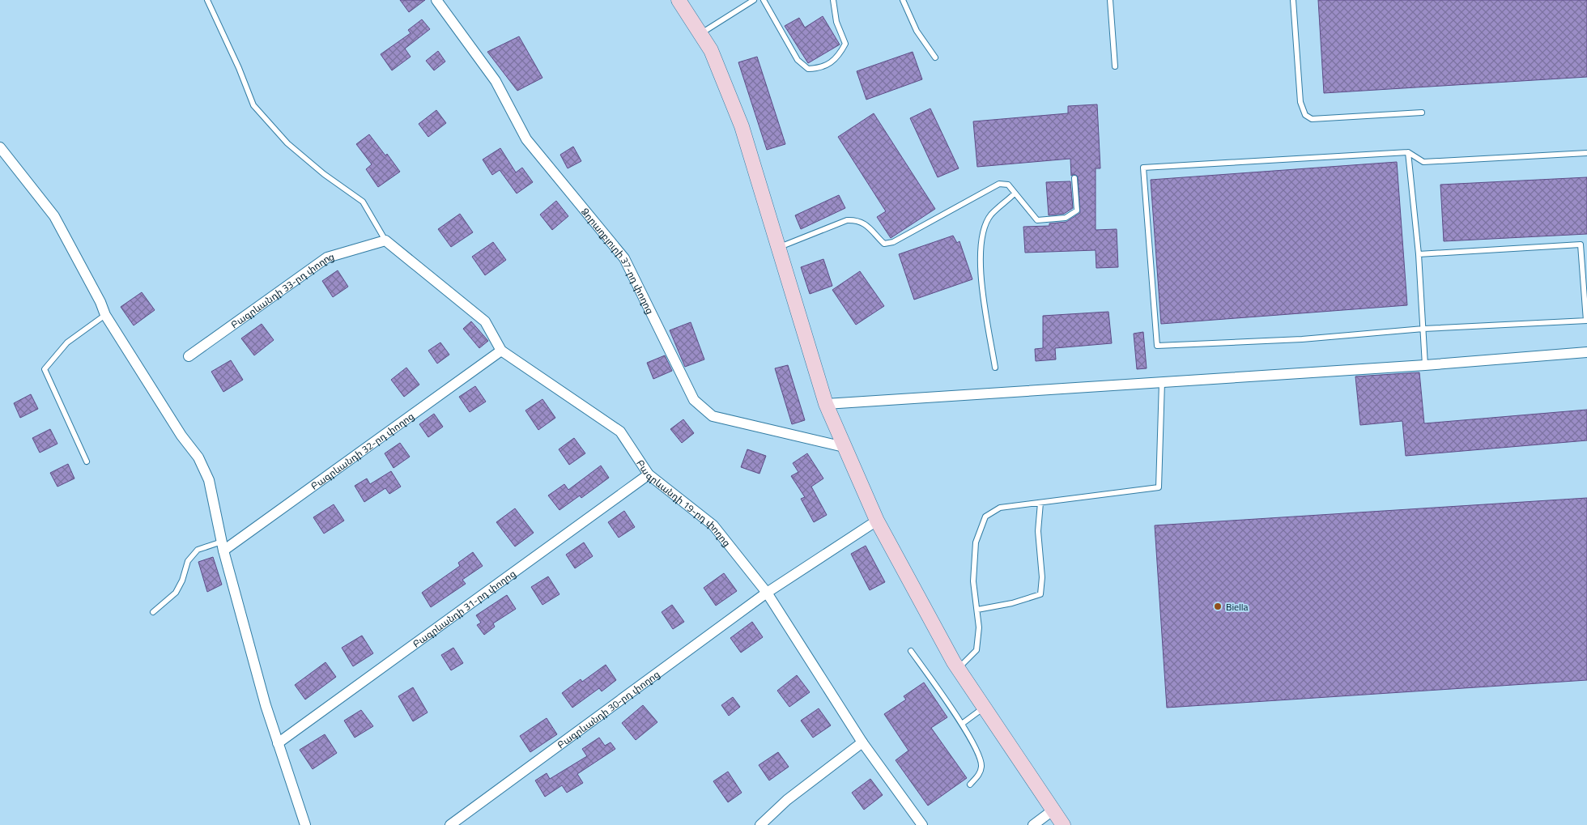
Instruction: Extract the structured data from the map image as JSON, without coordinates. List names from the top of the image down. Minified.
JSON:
{"streets":{"street":["Ձորաղբյուրի 37-րդ փողոց","Բագրևանդի 33-րդ փողոց","Բագրևանդի 32-րդ փողոց","Բագրևանդի 19-րդ փողոց","Բագրևանդի 31-րդ փողոց","Բագրևանդի 30-րդ փողոց"]},"crossings":[["Բագրևանդի 33-րդ փողոց","Բագրևանդի 19-րդ փողոց"],["Բագրևանդի 32-րդ փողոց","Բագրևանդի 19-րդ փողոց"],["Բագրևանդի 19-րդ փողոց","Բագրևանդի 31-րդ փողոց"],["Բագրևանդի 19-րդ փողոց","Բագրևանդի 30-րդ փողոց"]],"places":["Biella"]}
